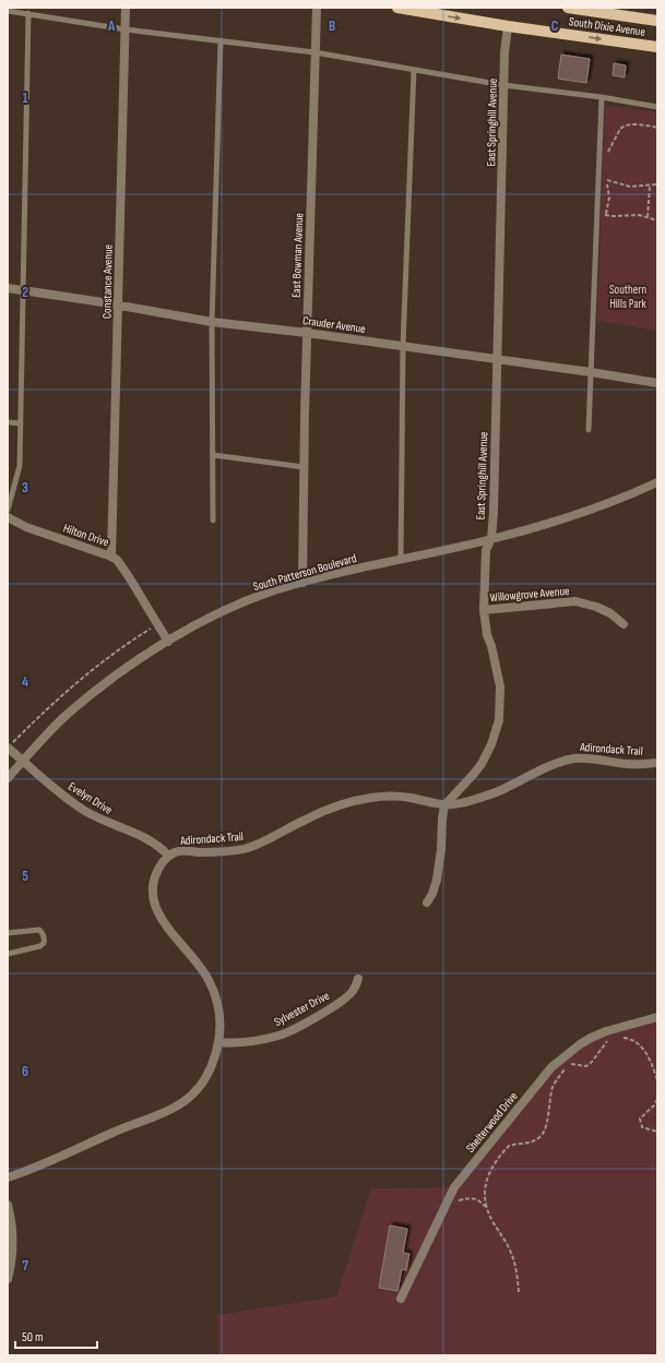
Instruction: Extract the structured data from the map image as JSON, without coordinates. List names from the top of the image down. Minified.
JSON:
{"streets":{"main road":["South Dixie Avenue"],"street":["East Springhill Avenue","East Bowman Avenue","Constance Avenue","Crauder Avenue","Hilton Drive","South Patterson Boulevard","Willowgrove Avenue","Adirondack Trail","Evelyn Drive","Sylvester Drive","Shelterwood Drive"]},"crossings":[["South Dixie Avenue","East Springhill Avenue"],["East Springhill Avenue","Crauder Avenue"],["East Springhill Avenue","South Patterson Boulevard"],["East Springhill Avenue","Willowgrove Avenue"],["East Springhill Avenue","Adirondack Trail"],["East Bowman Avenue","Crauder Avenue"],["East Bowman Avenue","South Patterson Boulevard"],["Constance Avenue","Crauder Avenue"],["Constance Avenue","Hilton Drive"],["Hilton Drive","South Patterson Boulevard"],["South Patterson Boulevard","Evelyn Drive"],["Adirondack Trail","Evelyn Drive"],["Adirondack Trail","Sylvester Drive"]],"parks":["Southern Hills Park"],"scale_bar":"50 m","grid":{"columns":["A","B","C"],"rows":["1","2","3","4","5","6","7"]}}
